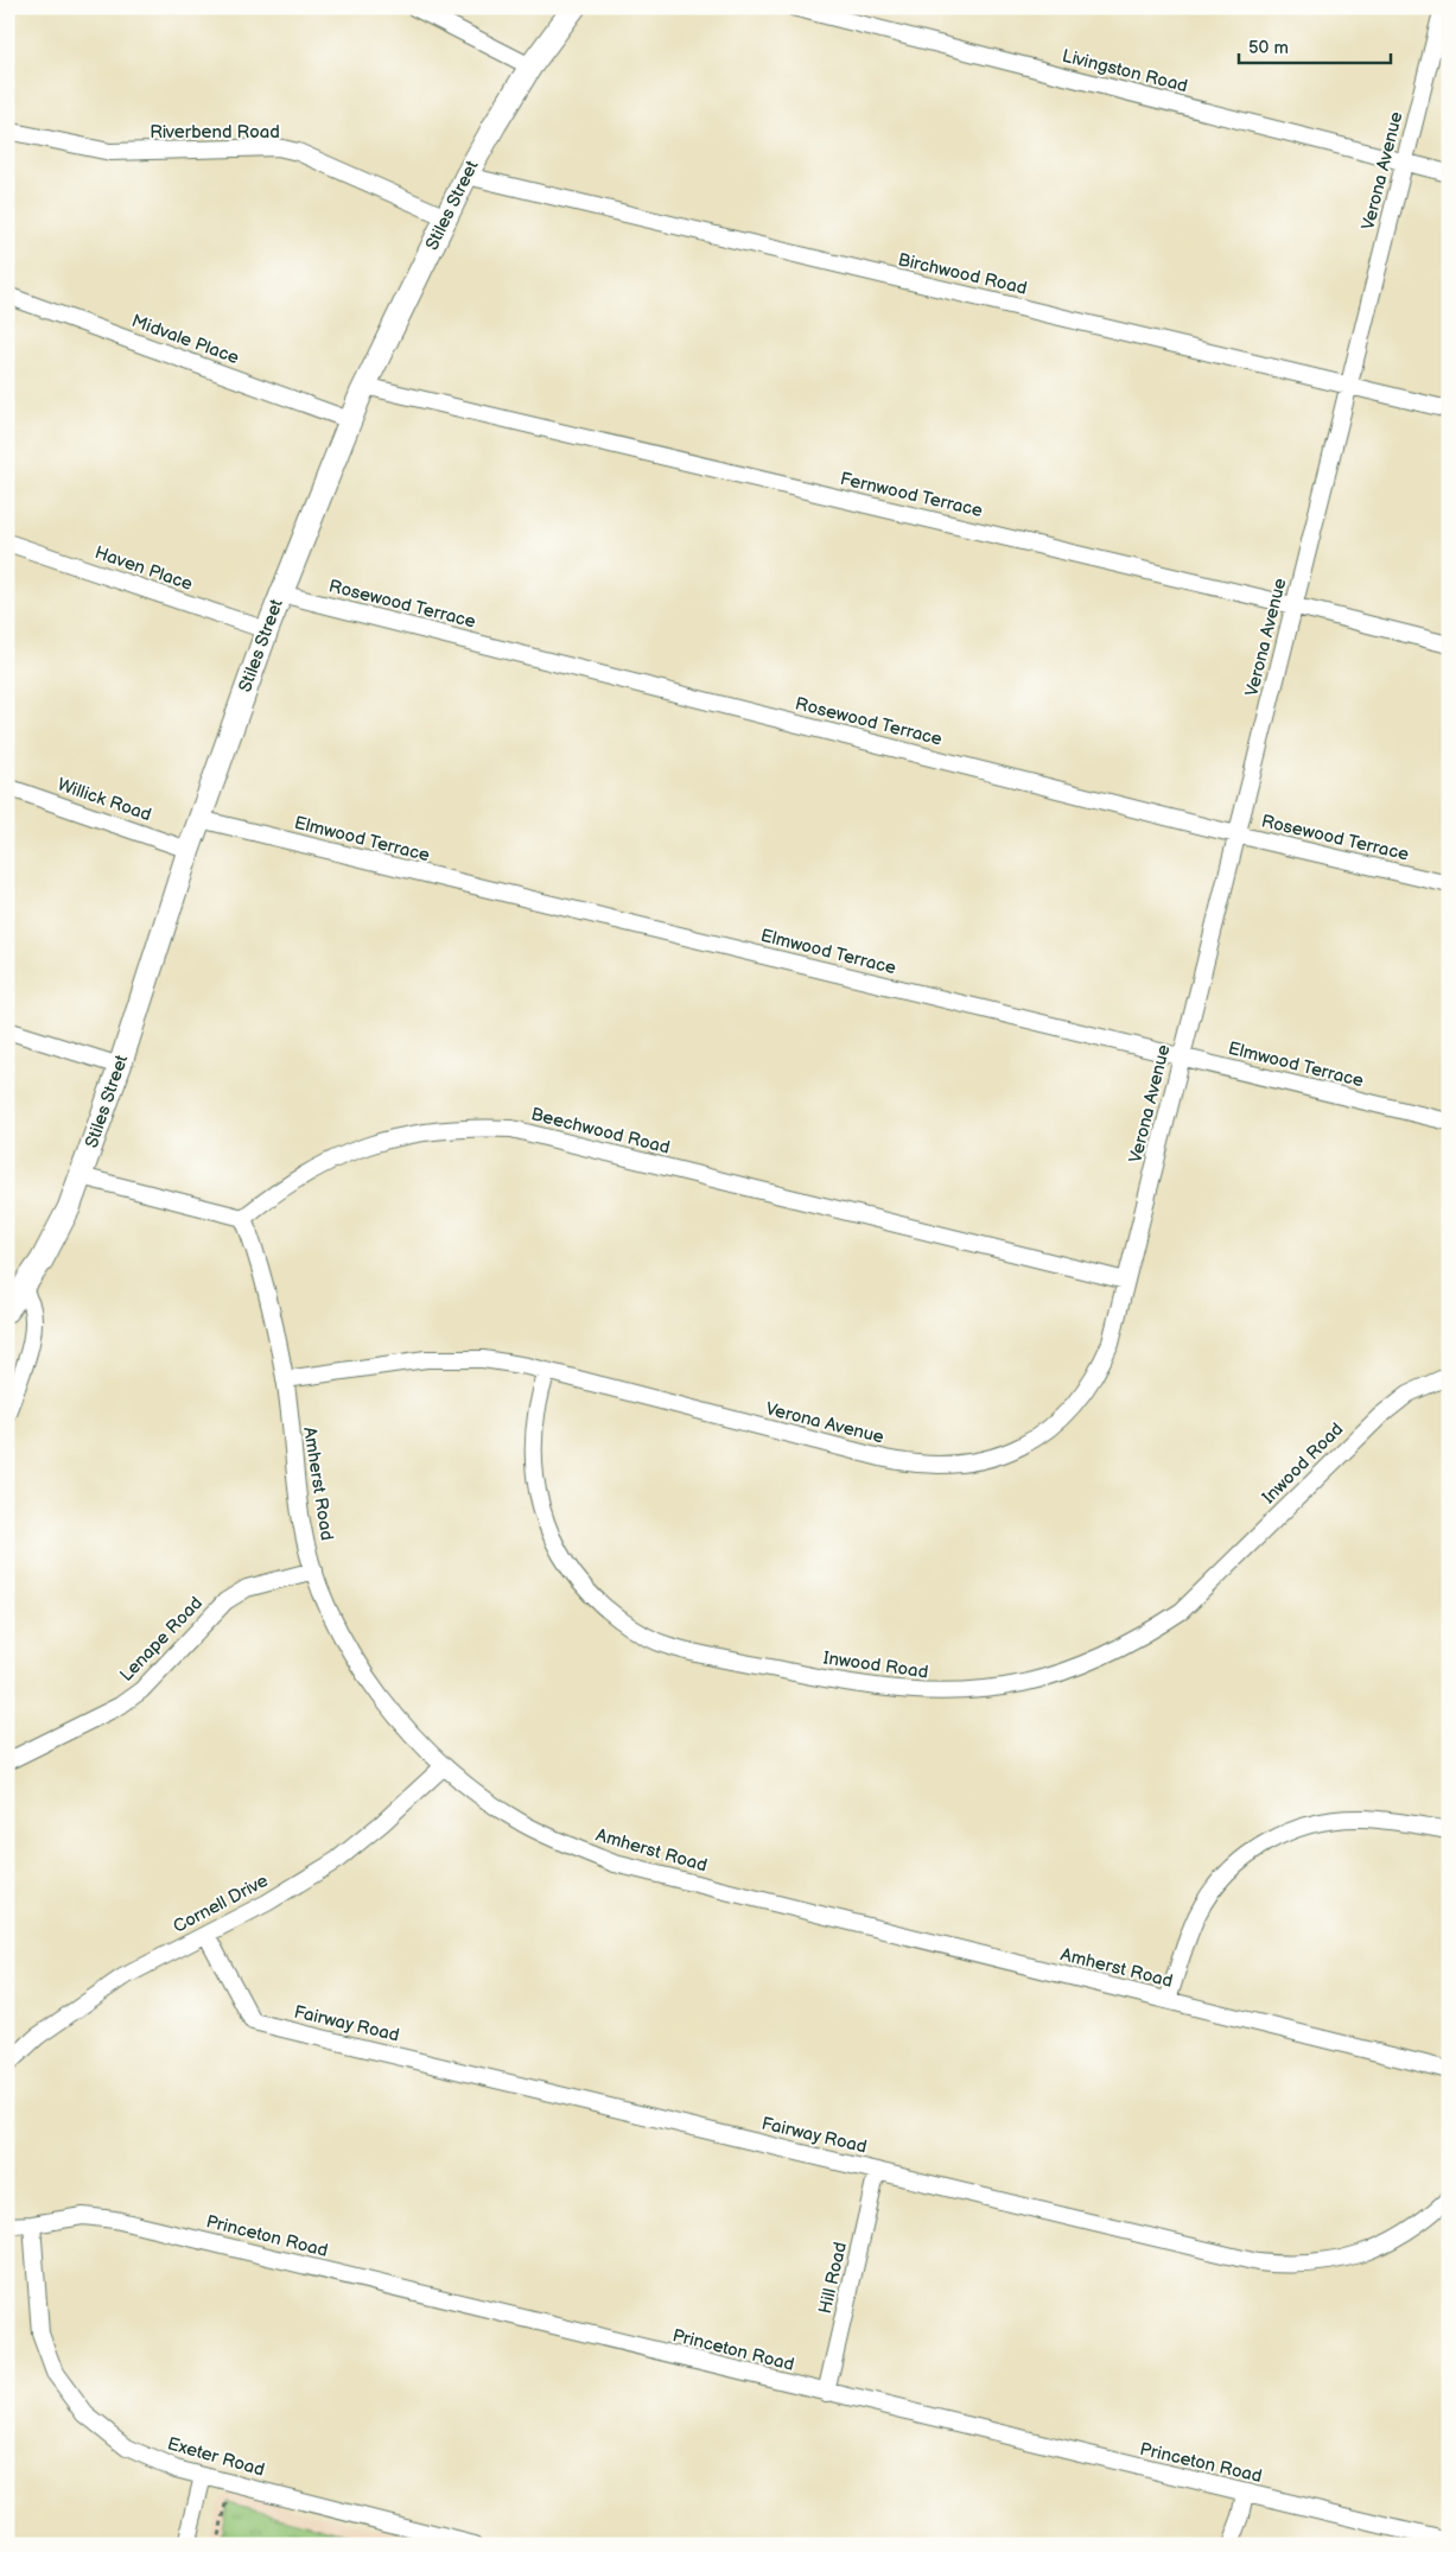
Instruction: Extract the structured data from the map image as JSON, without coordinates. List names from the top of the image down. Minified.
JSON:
{"streets":{"main road":["Stiles Street"],"street":["Livingston Road","Riverbend Road","Verona Avenue","Birchwood Road","Midvale Place","Fernwood Terrace","Haven Place","Rosewood Terrace","Willick Road","Elmwood Terrace","Beechwood Road","Inwood Road","Amherst Road","Lenape Road","Cornell Drive","Fairway Road","Princeton Road","Hill Road","Exeter Road"]},"crossings":[["Livingston Road","Verona Avenue"],["Riverbend Road","Stiles Street"],["Verona Avenue","Birchwood Road"],["Verona Avenue","Fernwood Terrace"],["Verona Avenue","Rosewood Terrace"],["Verona Avenue","Elmwood Terrace"],["Verona Avenue","Beechwood Road"],["Verona Avenue","Inwood Road"],["Verona Avenue","Amherst Road"],["Stiles Street","Birchwood Road"],["Stiles Street","Midvale Place"],["Stiles Street","Fernwood Terrace"],["Stiles Street","Haven Place"],["Stiles Street","Rosewood Terrace"],["Stiles Street","Willick Road"],["Stiles Street","Elmwood Terrace"],["Beechwood Road","Amherst Road"],["Amherst Road","Lenape Road"],["Amherst Road","Cornell Drive"],["Cornell Drive","Fairway Road"],["Fairway Road","Hill Road"],["Princeton Road","Hill Road"],["Princeton Road","Exeter Road"]],"scale_bar":"50 m"}
